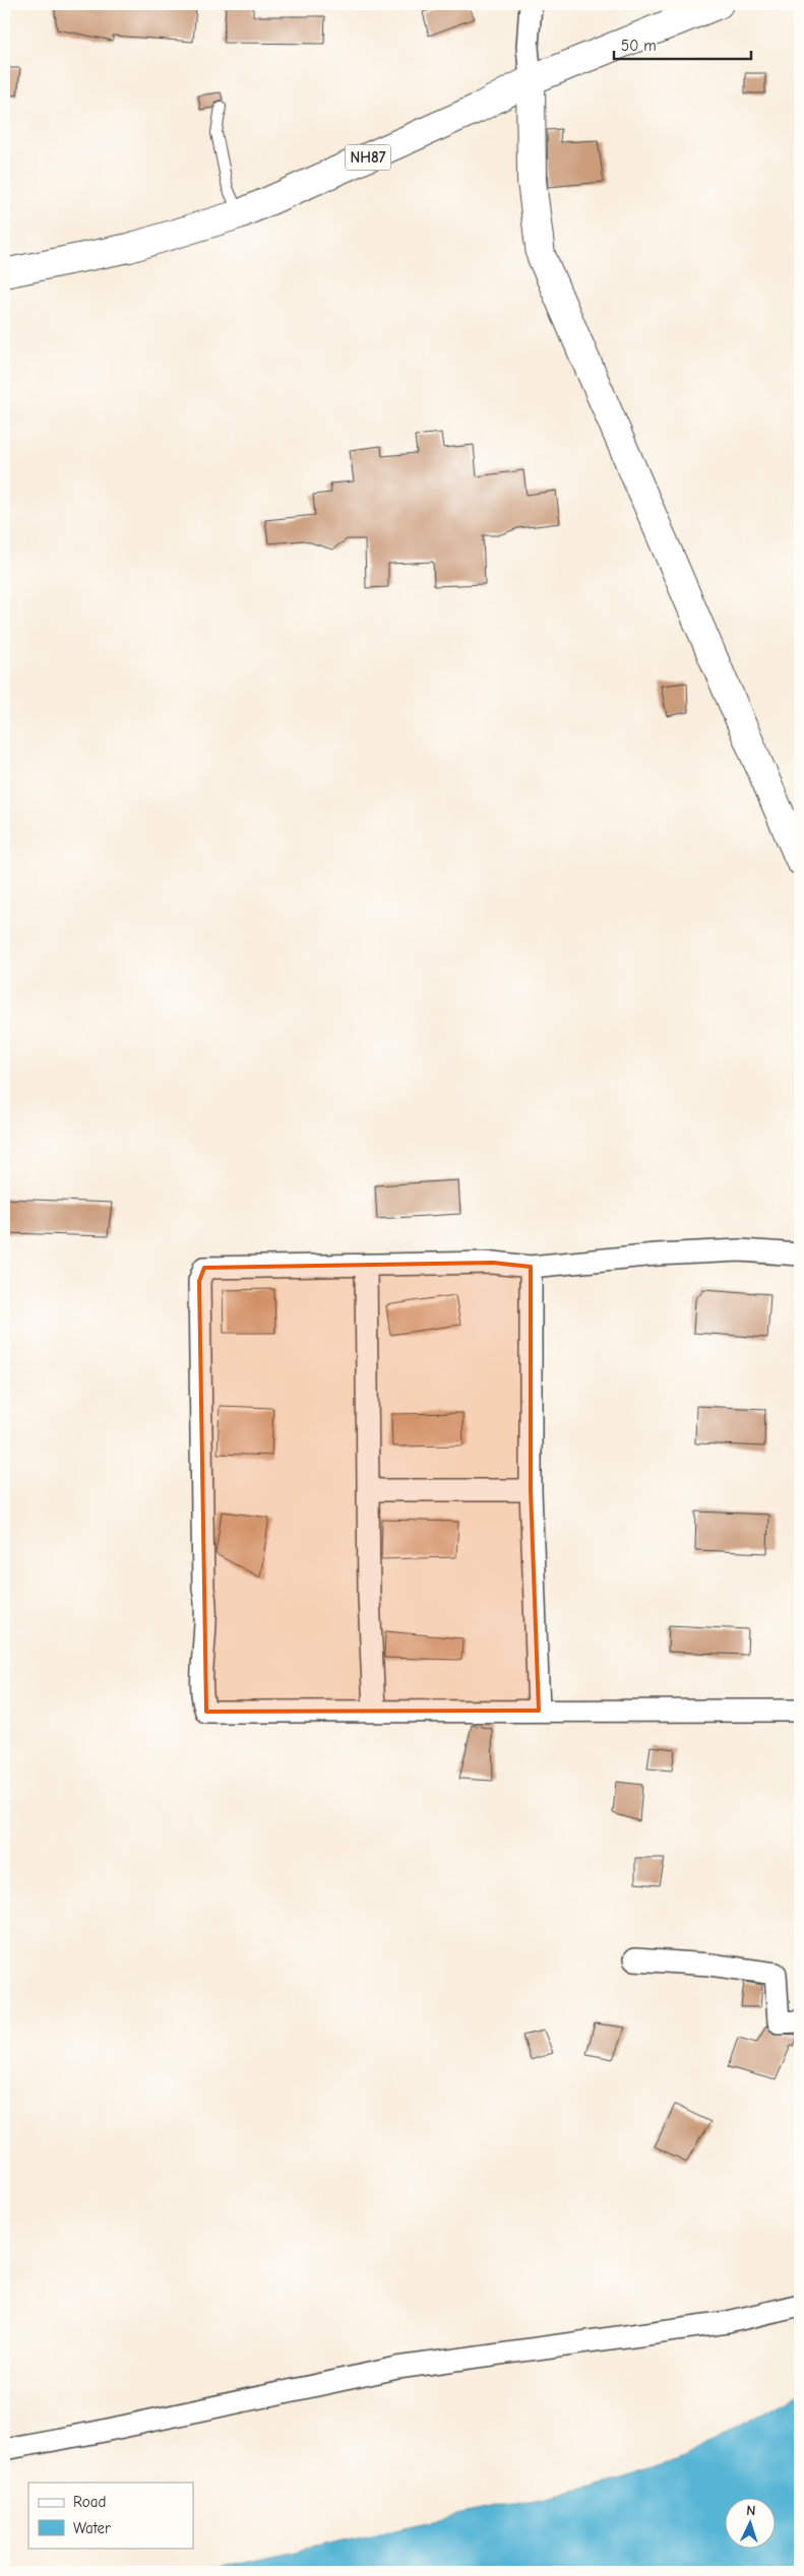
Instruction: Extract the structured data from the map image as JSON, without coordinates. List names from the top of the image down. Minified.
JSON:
{"streets":{"main road":["NH87"]},"legend":["Road","Water"],"scale_bar":"50 m","north":"top"}
